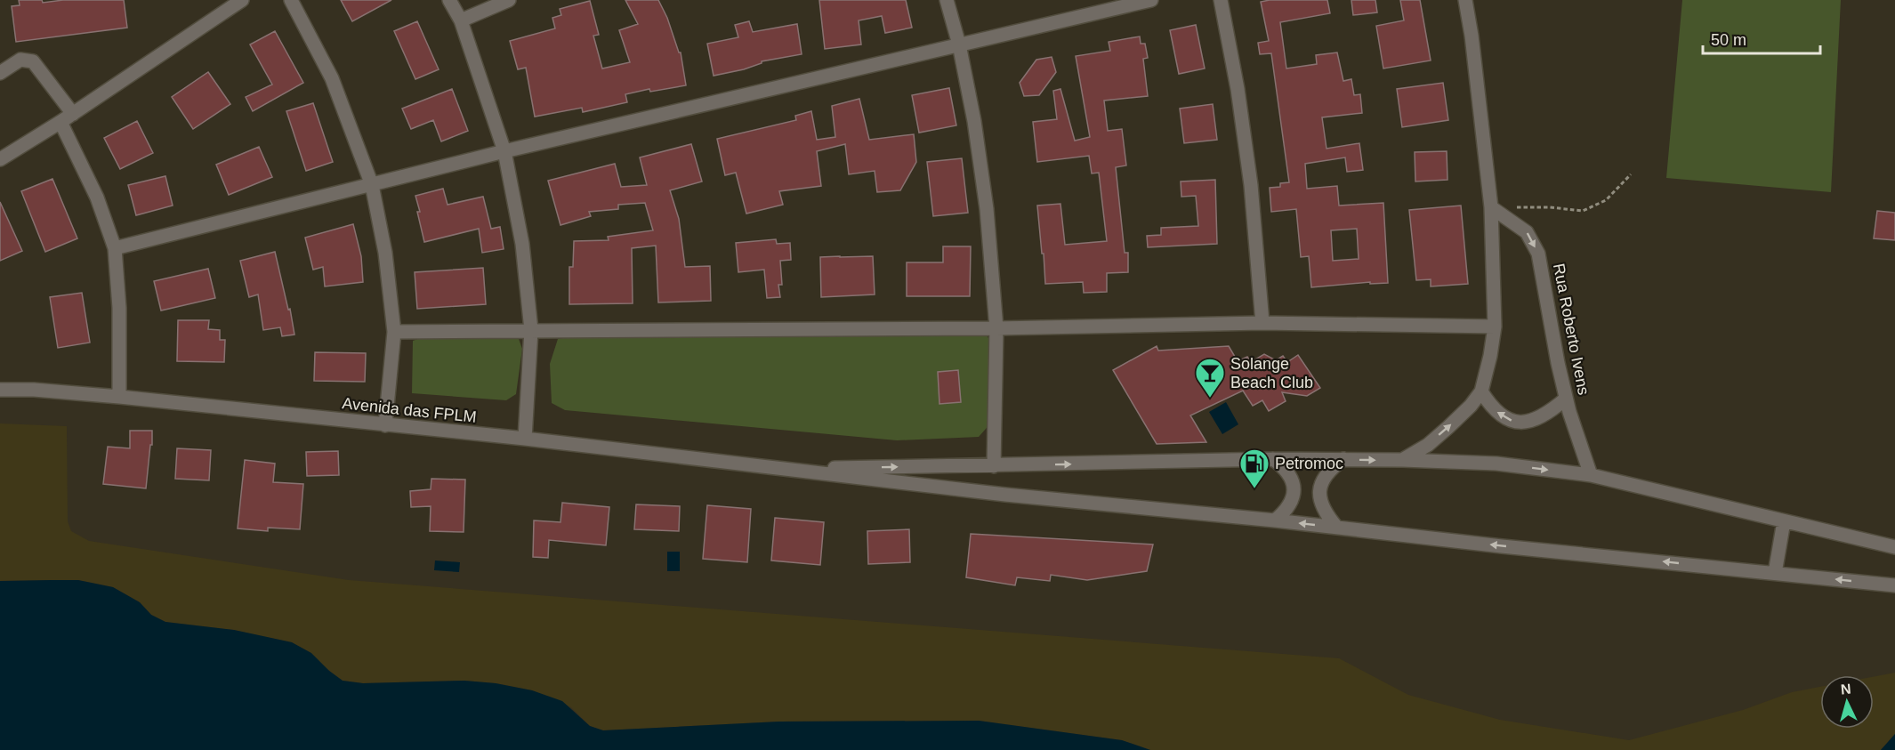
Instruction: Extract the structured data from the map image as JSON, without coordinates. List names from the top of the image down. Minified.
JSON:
{"streets":{"street":["Rua Roberto Ivens","Avenida das FPLM"]},"places":{"bar":["Solange Beach Club"],"fuel station":["Petromoc"]},"scale_bar":"50 m","north":"top"}
